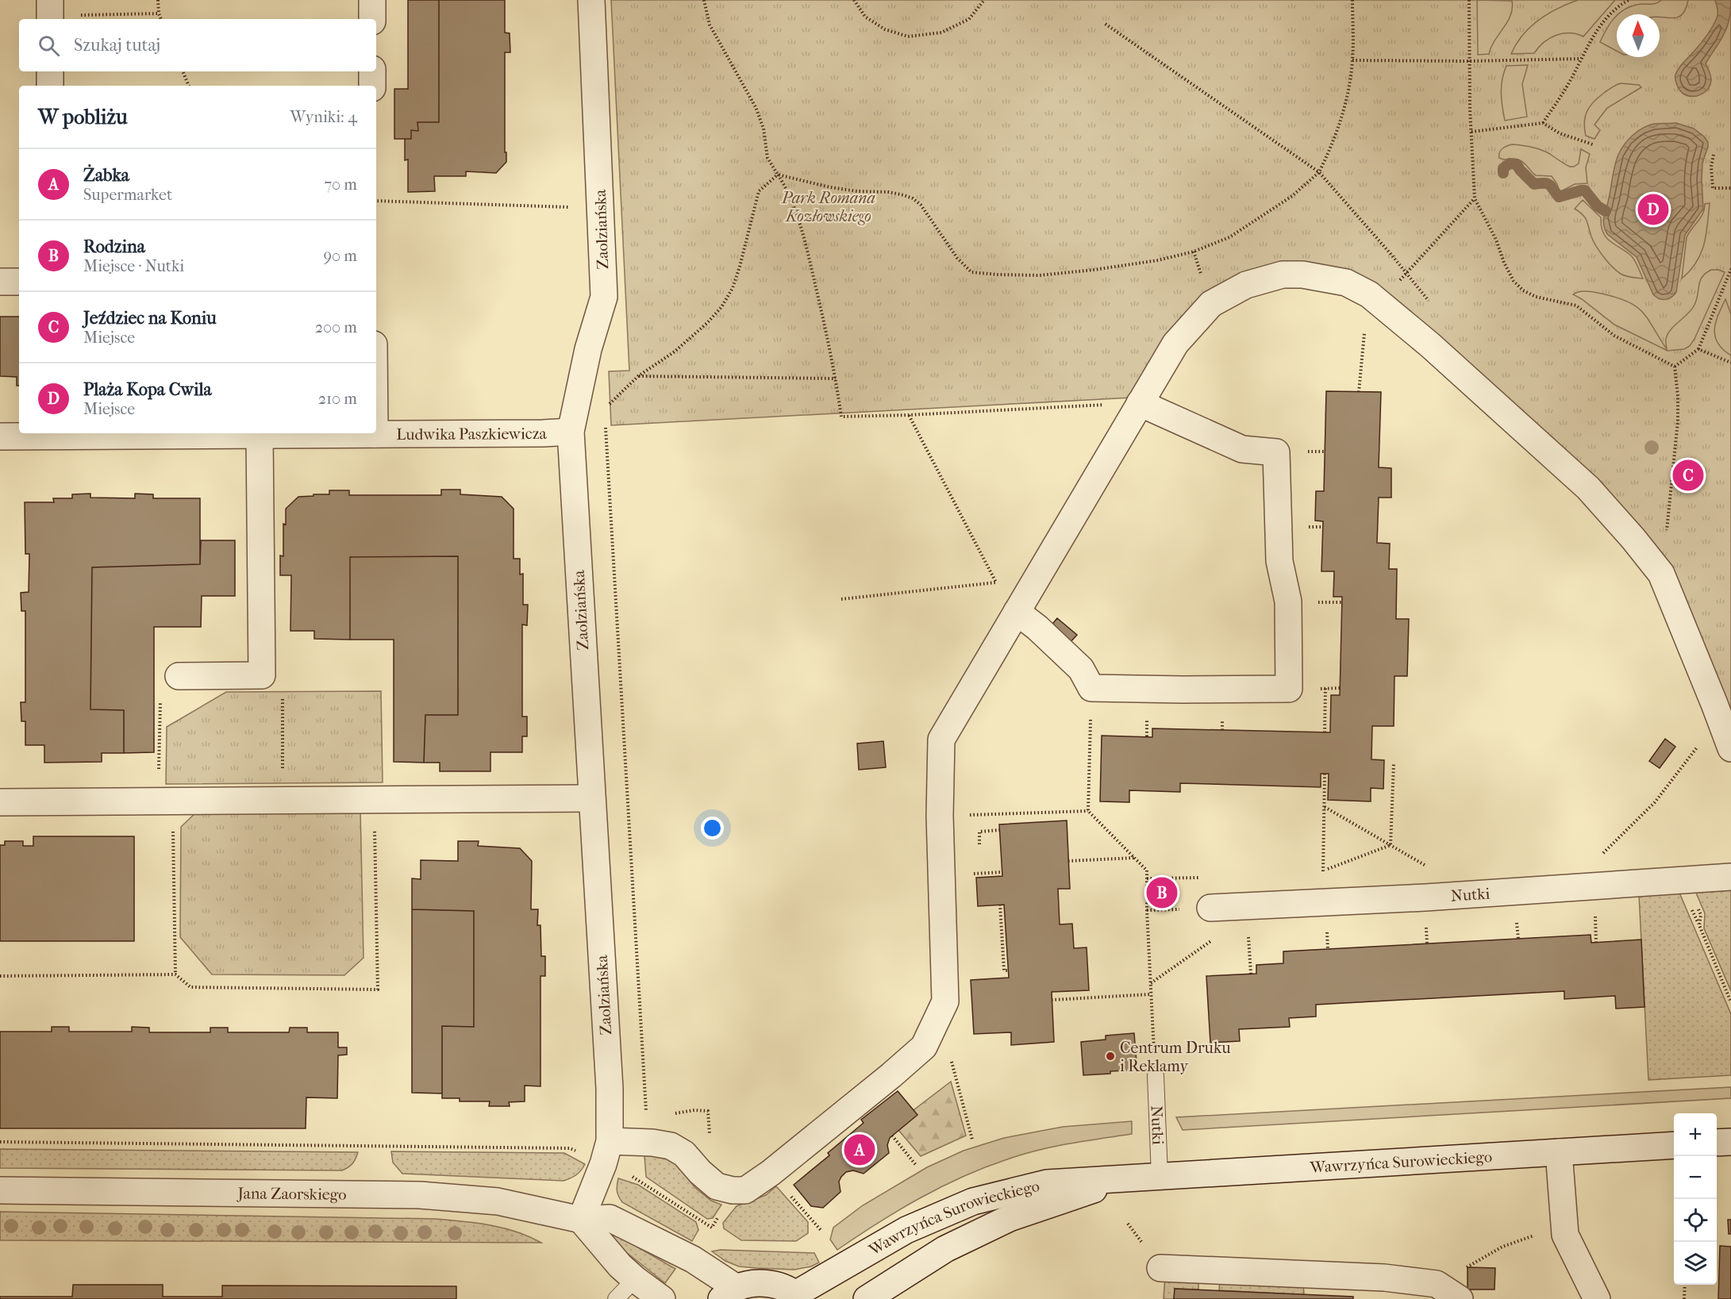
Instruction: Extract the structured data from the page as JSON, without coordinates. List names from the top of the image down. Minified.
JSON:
{"streets":{"street":["Zaolziańska","Ludwika Paszkiewicza","Nutki","Wawrzyńca Surowieckiego","Jana Zaorskiego"]},"crossings":[["Zaolziańska","Ludwika Paszkiewicza"],["Zaolziańska","Jana Zaorskiego"],["Nutki","Wawrzyńca Surowieckiego"]],"parks":["Park Romana Kozłowskiego"],"places":["Centrum Druku i Reklamy"],"north":"top","page":{"search":"Szukaj tutaj","heading":["W pobliżu","Wyniki: 4"],"list":[{"mark":"A","name":"Żabka","note":"Supermarket","value":"70 m"},{"mark":"B","name":"Rodzina","note":"Miejsce · Nutki","value":"90 m"},{"mark":"C","name":"Jeździec na Koniu","note":"Miejsce","value":"200 m"},{"mark":"D","name":"Plaża Kopa Cwila","note":"Miejsce","value":"210 m"}],"pins":["D","C","B","A"],"map_buttons":["+","−"]}}
